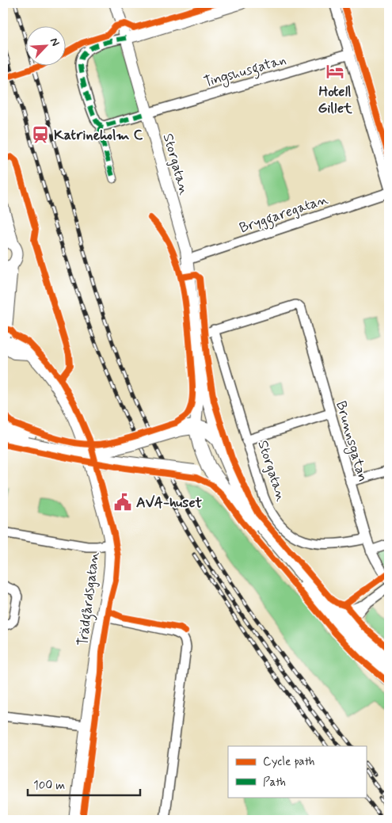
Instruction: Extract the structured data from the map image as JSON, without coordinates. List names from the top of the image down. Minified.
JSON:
{"streets":{"street":["Tingshusgatan","Storgatan","Bryggaregatan","Brunnsgatan","Trädgårdsgatan"]},"crossings":[["Tingshusgatan","Storgatan"],["Storgatan","Bryggaregatan"],["Storgatan","Brunnsgatan"]],"places":{"hotel":["Hotell Gillet"],"station":["Katrineholm C"],"public building":["AVA-huset"]},"legend":["Cycle path","Path"],"scale_bar":"100 m","north":"top right"}
